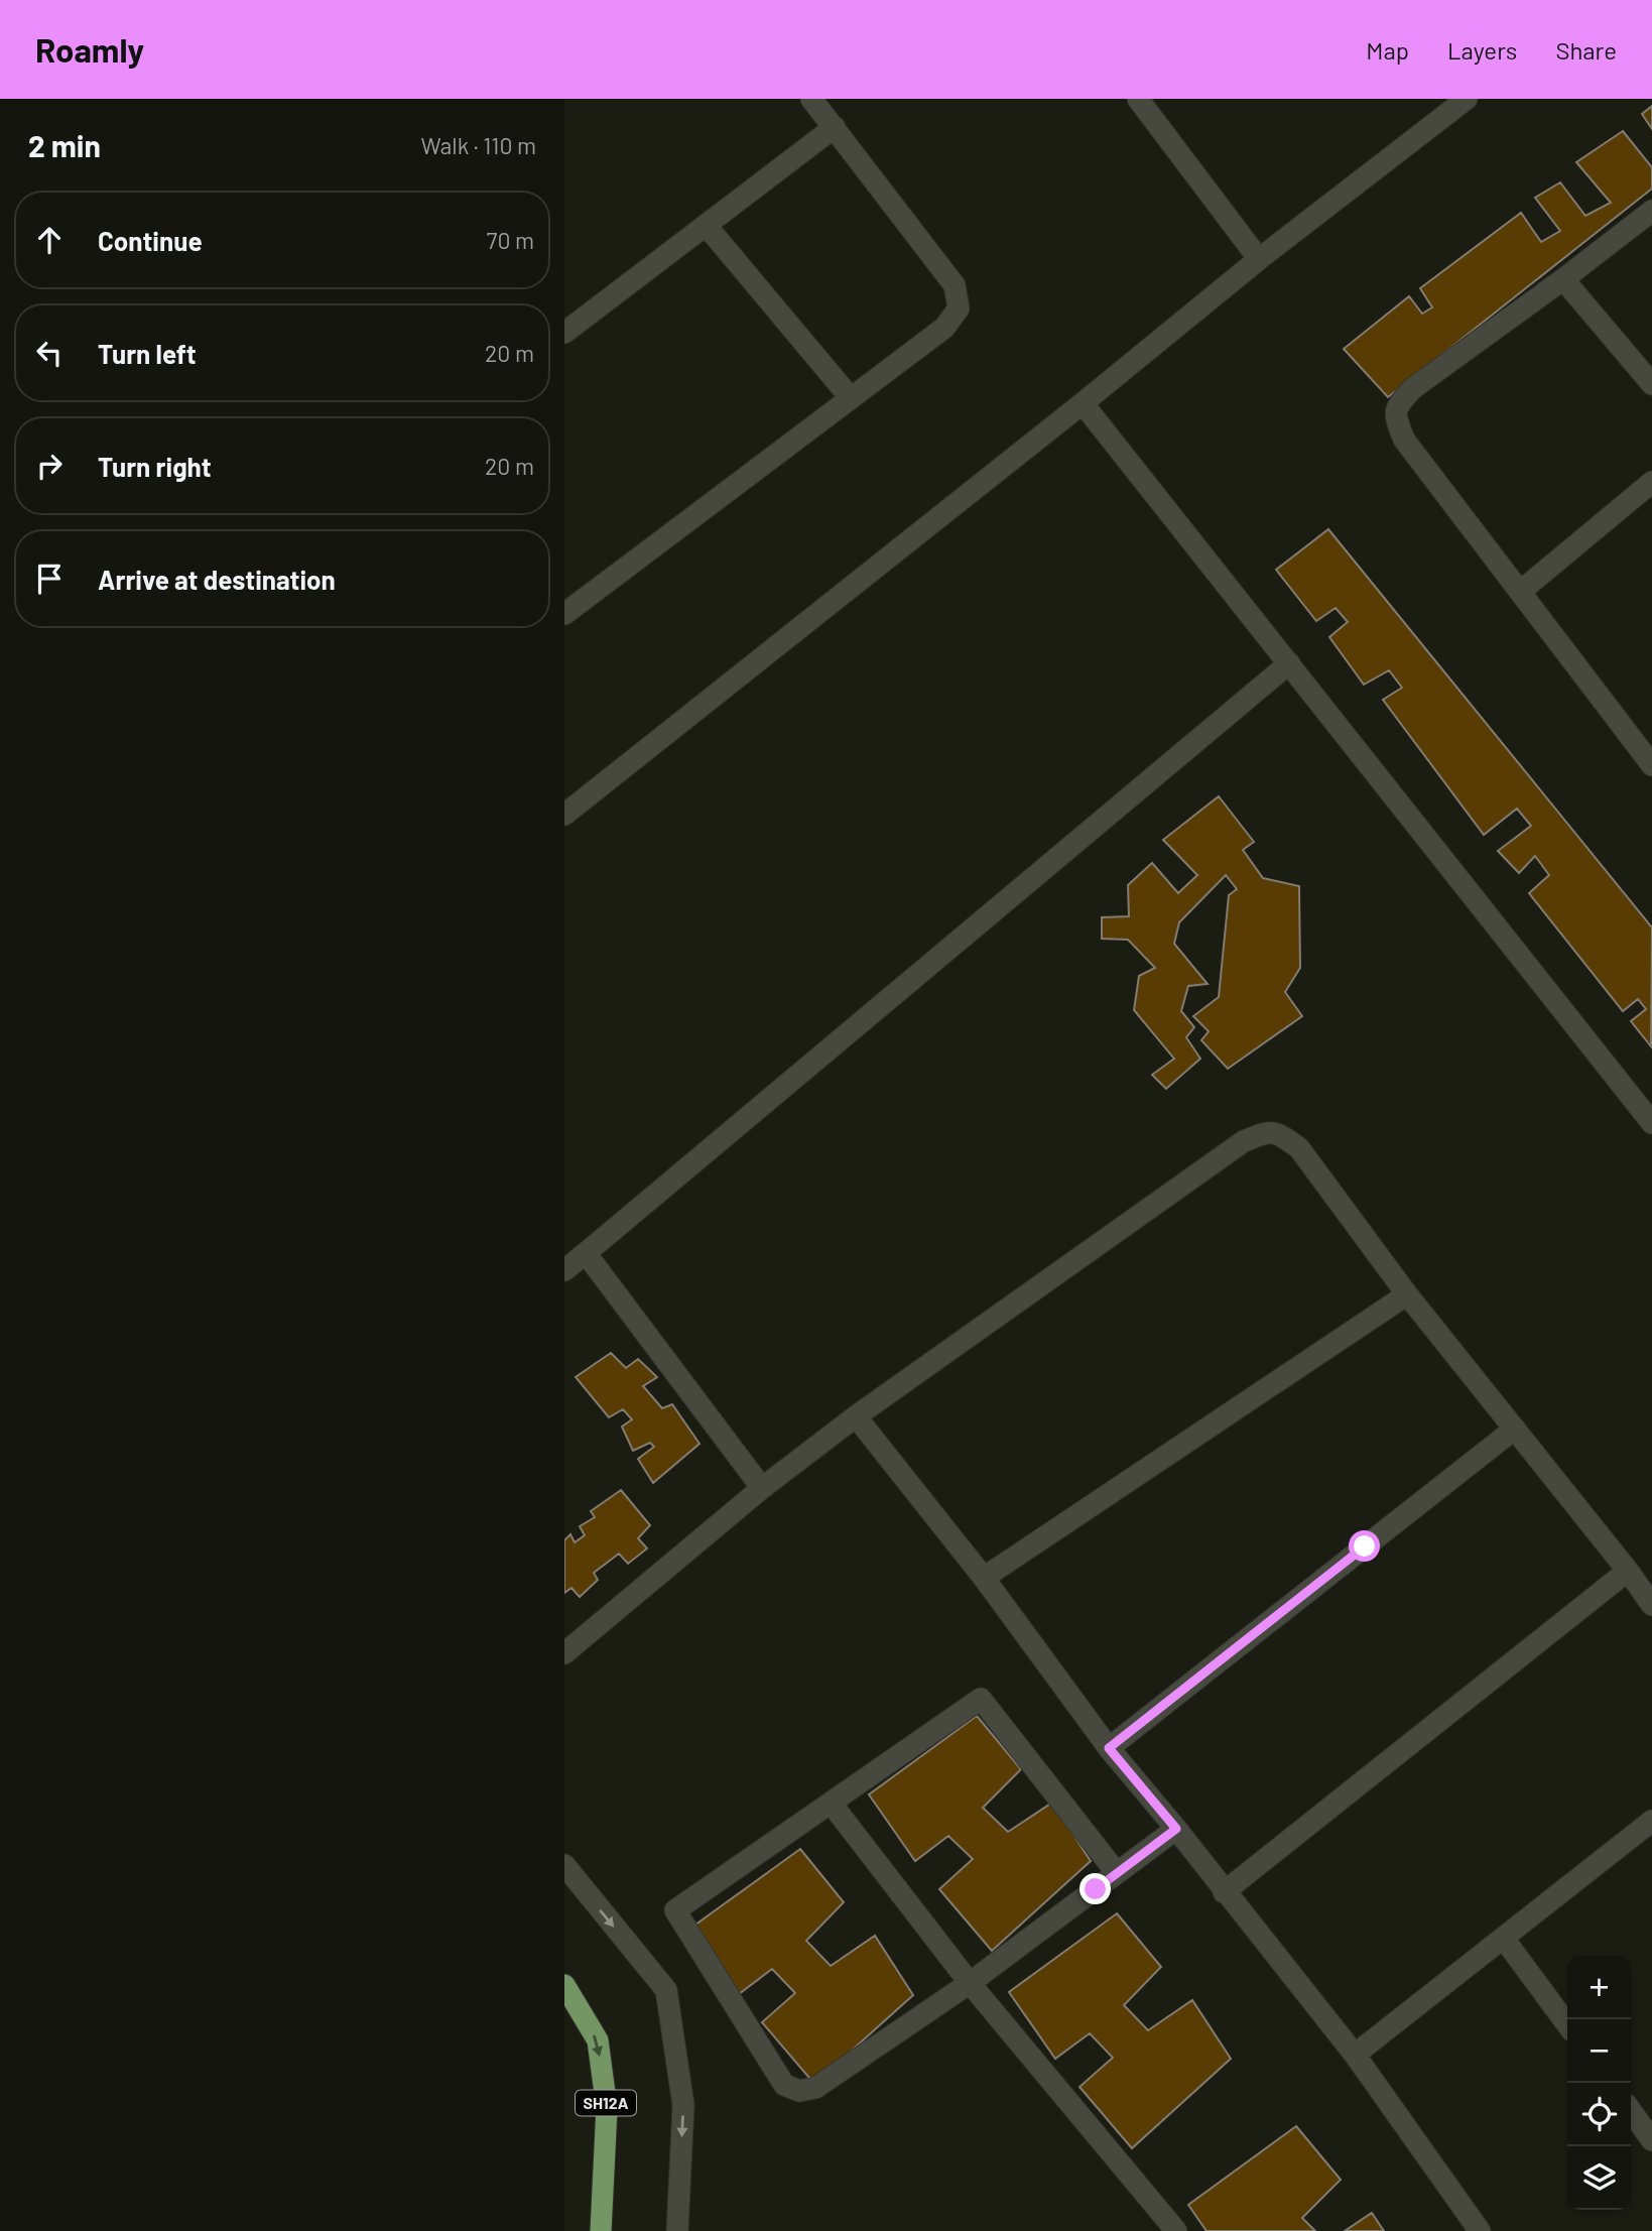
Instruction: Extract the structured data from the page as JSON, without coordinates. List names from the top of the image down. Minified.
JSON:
{"streets":{"main road":["SH12A"]},"page":{"header":"Roamly","nav":["Map","Layers","Share"],"heading":["2 min","Walk · 110 m"],"list":[["Continue","70 m"],["Turn left","20 m"],["Turn right","20 m"],"Arrive at destination"],"map_buttons":["+","−"]}}
